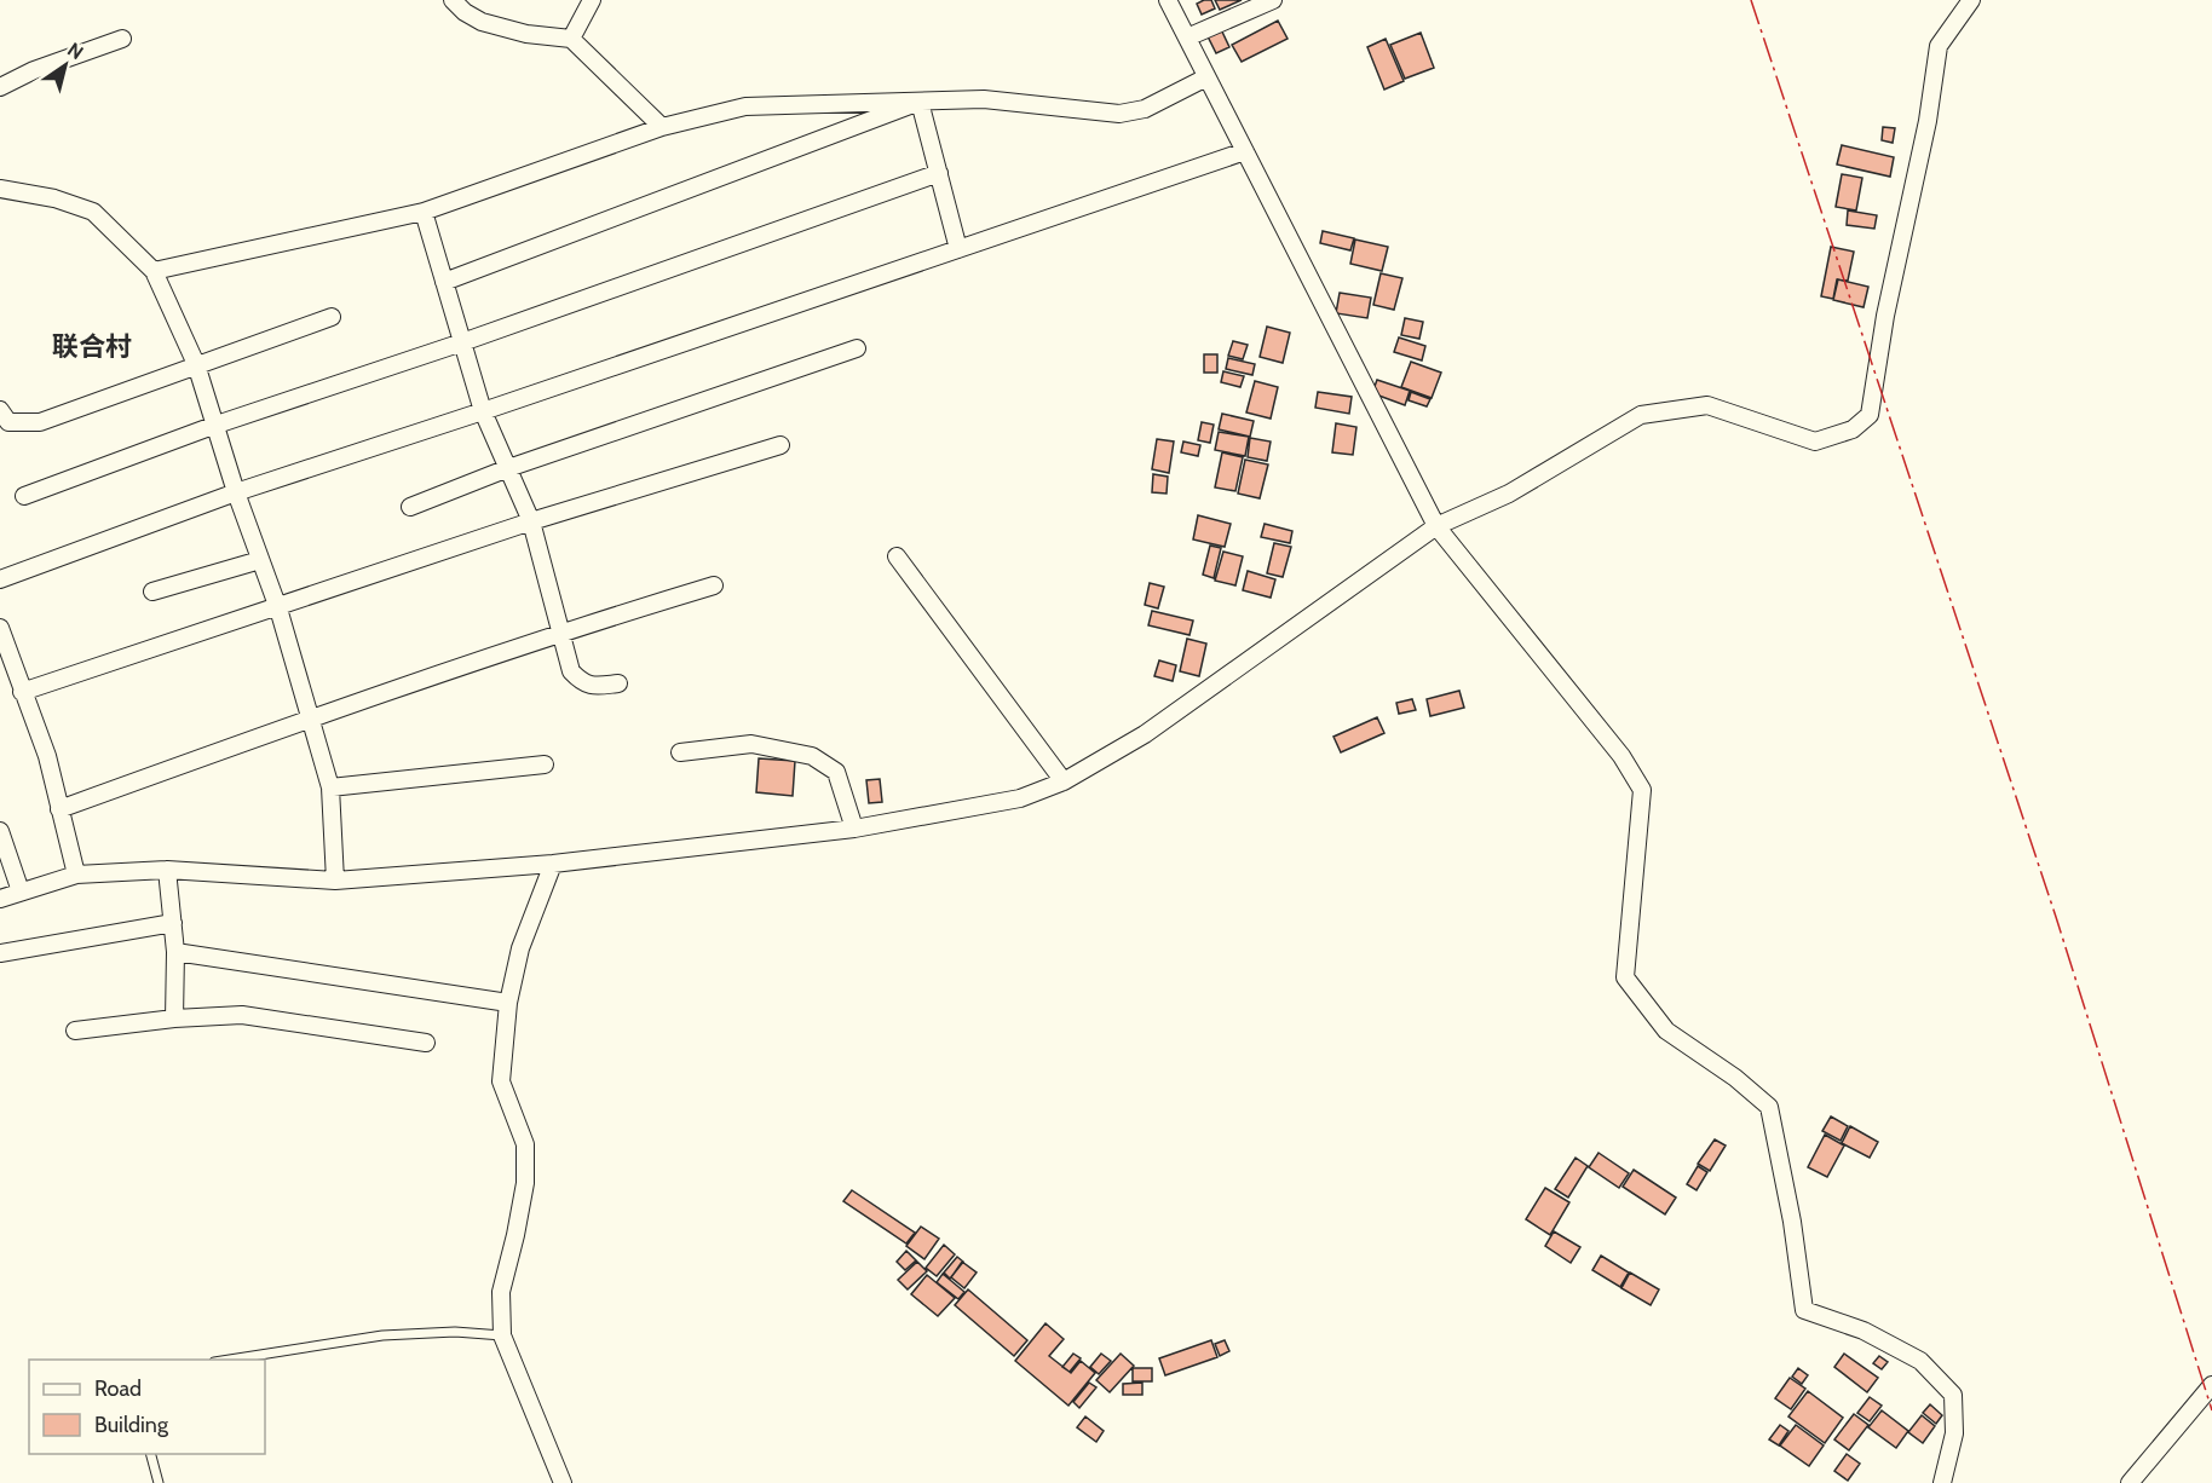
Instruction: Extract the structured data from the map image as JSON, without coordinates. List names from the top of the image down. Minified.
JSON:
{"districts":["联合村"],"legend":["Road","Building"],"north":"top right"}
